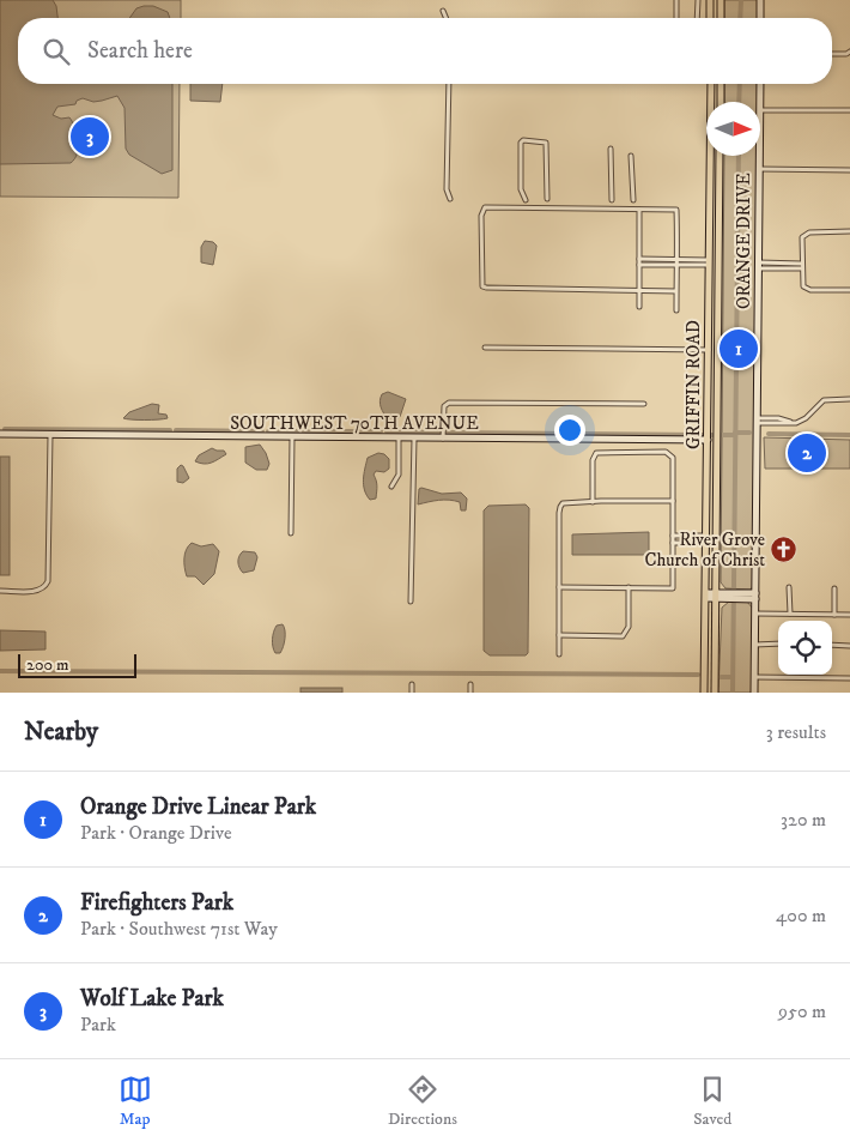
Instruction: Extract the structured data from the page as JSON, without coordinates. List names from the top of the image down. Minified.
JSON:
{"streets":{"main road":["GRIFFIN ROAD"],"street":["ORANGE DRIVE","SOUTHWEST 70TH AVENUE"]},"crossings":[["GRIFFIN ROAD","SOUTHWEST 70TH AVENUE"]],"places":{"church":["River Grove Church of Christ"]},"scale_bar":"200 m","north":"right","page":{"search":"Search here","pins":["3","1","2"],"scale":"200 m","heading":["Nearby","3 results"],"list":[{"mark":"1","name":"Orange Drive Linear Park","note":"Park · Orange Drive","value":"320 m"},{"mark":"2","name":"Firefighters Park","note":"Park · Southwest 71st Way","value":"400 m"},{"mark":"3","name":"Wolf Lake Park","note":"Park","value":"950 m"}],"nav":["Map","Directions","Saved"]}}
